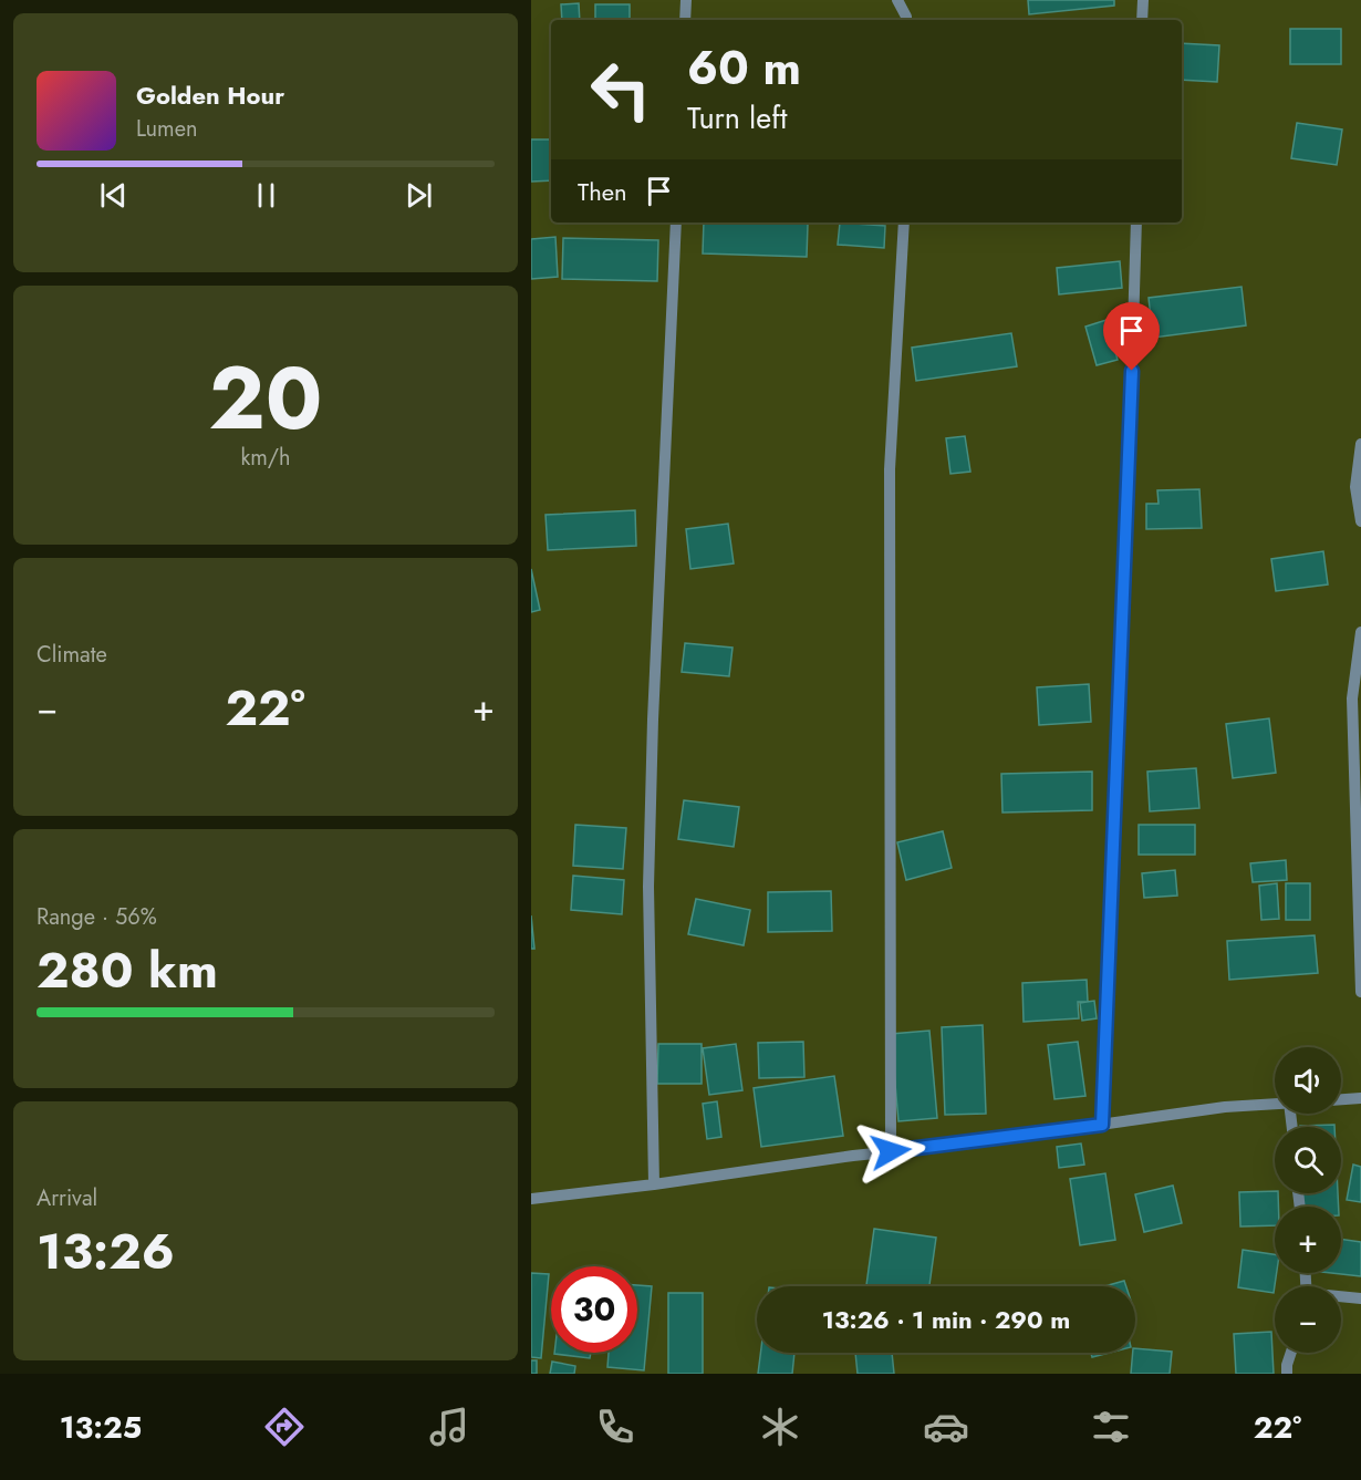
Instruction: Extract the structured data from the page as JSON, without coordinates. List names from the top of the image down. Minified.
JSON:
{"page":{"turn":["60 m","Turn left"],"song":["Golden Hour","Lumen"],"then":"Then","tile":[["20","km/h"],"Climate",["Range · 56%","280 km"],["Arrival","13:26"]],"heat":["−","22°","+"],"map_buttons":["+","−"],"limit":"30","trip":"13:26 · 1 min · 290 m","tabs":["13:25","22°"]}}
